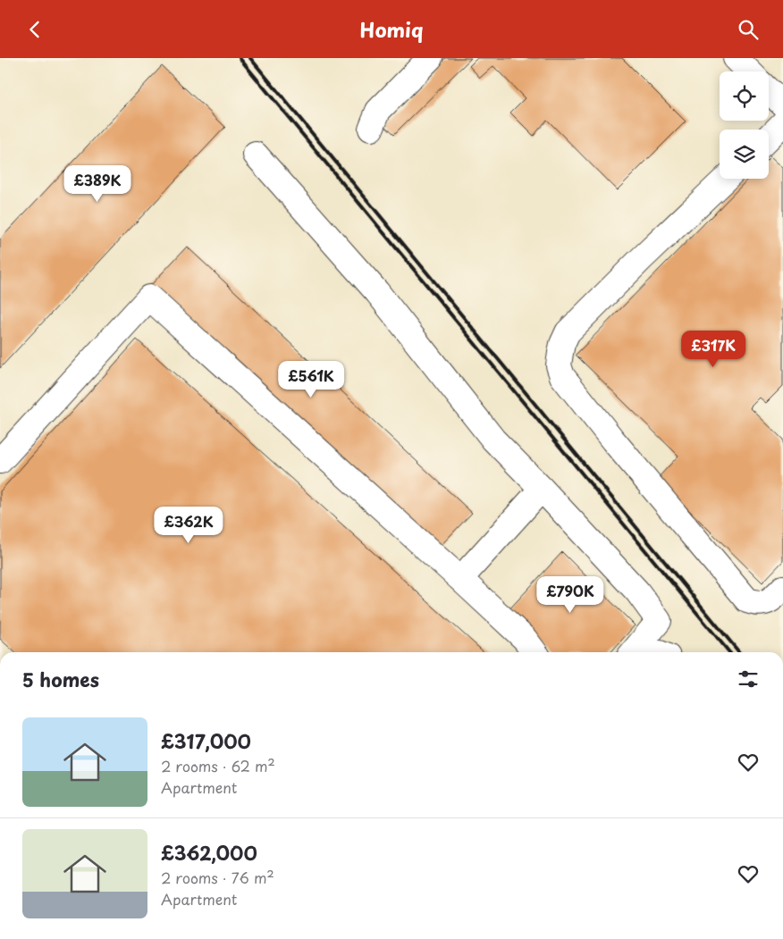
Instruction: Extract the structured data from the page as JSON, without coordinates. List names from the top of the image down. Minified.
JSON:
{"page":{"header":"Homiq","price":["£389K","£317K","£561K","£362K","£790K"],"heading":"5 homes","list":[{"name":"£317,000","note":"2 rooms · 62 m² · Apartment"},{"name":"£362,000","note":"2 rooms · 76 m² · Apartment"}]}}
